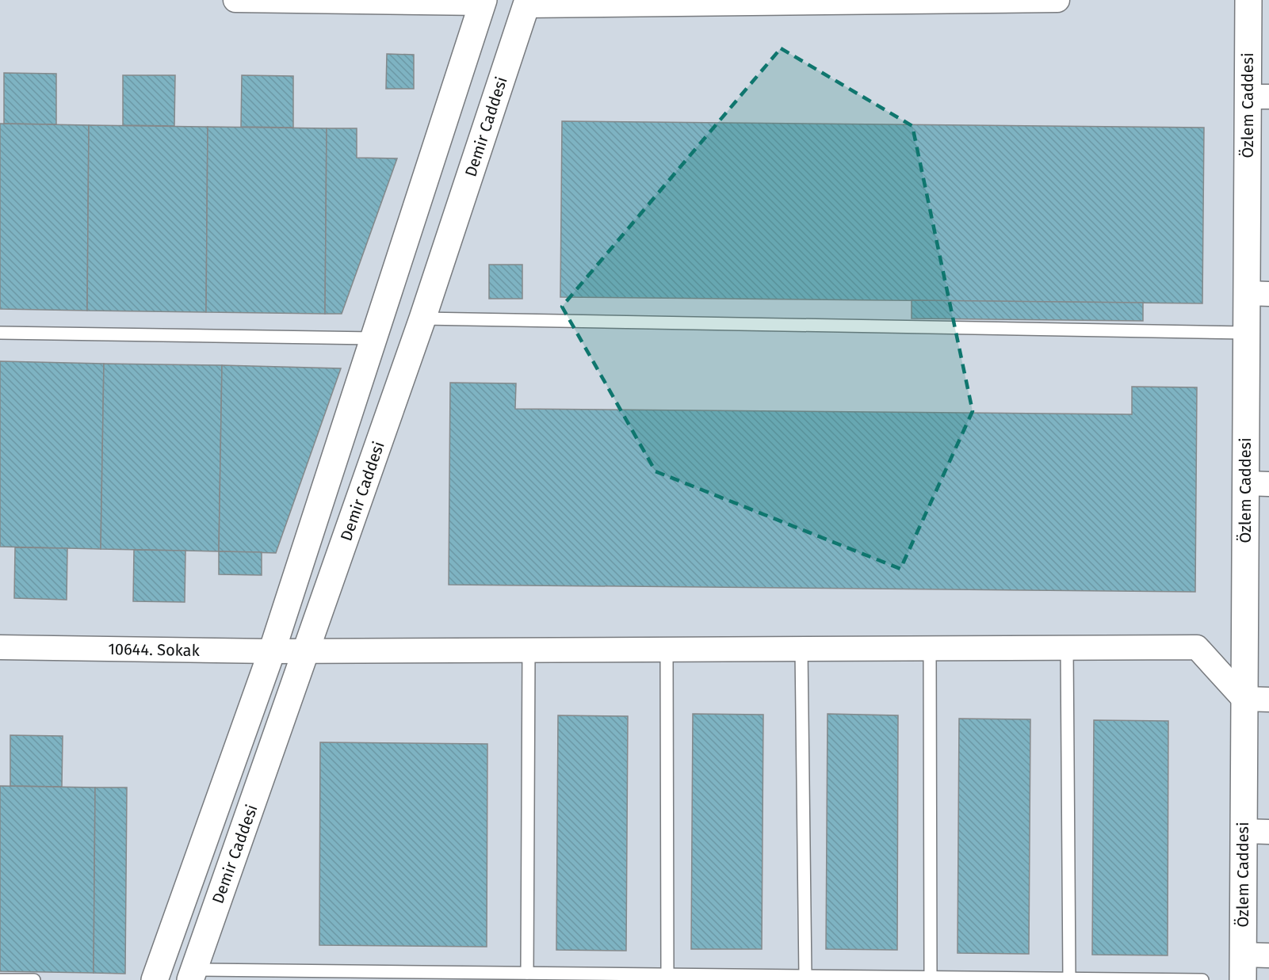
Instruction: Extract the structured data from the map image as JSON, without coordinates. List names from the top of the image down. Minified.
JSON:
{"streets":{"street":["Özlem Caddesi","Demir Caddesi","10644. Sokak"]},"crossings":[["Özlem Caddesi","10644. Sokak"],["Demir Caddesi","10644. Sokak"]]}
